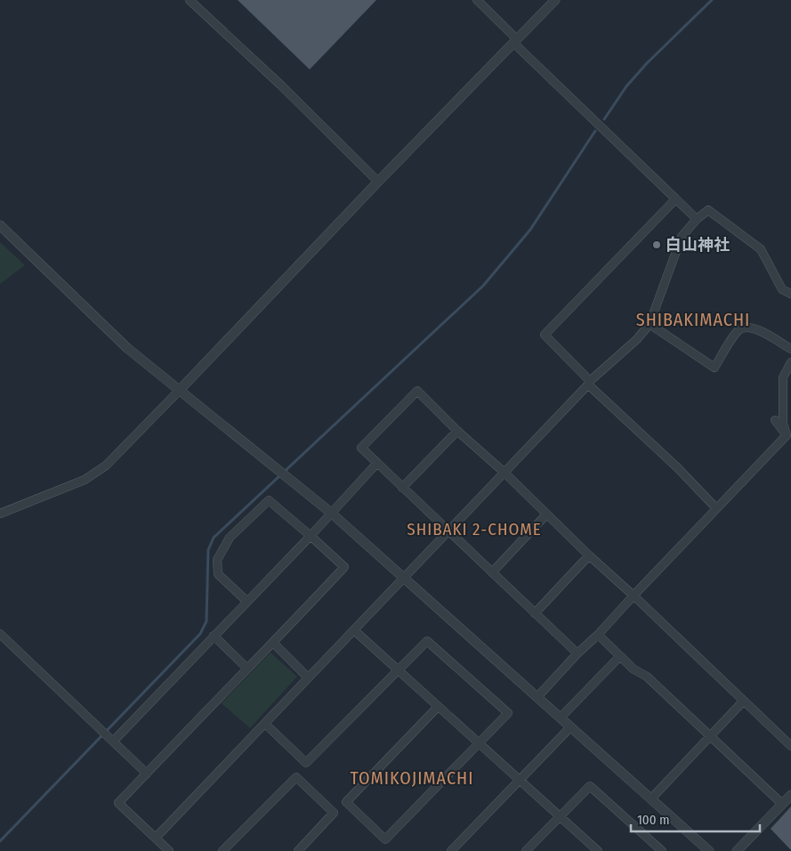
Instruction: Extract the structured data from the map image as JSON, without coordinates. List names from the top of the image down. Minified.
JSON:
{"districts":["SHIBAKIMACHI","SHIBAKI 2-CHOME","TOMIKOJIMACHI"],"places":["白山神社"],"scale_bar":"100 m"}
